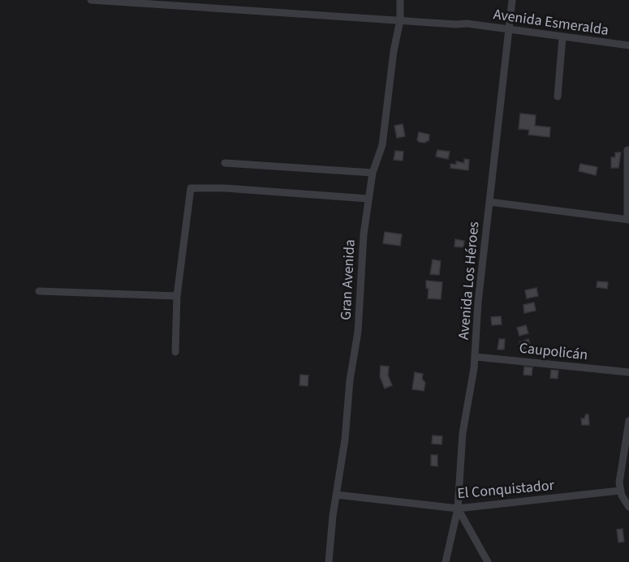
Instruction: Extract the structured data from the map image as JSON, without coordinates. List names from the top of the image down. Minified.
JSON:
{"streets":{"street":["Avenida Esmeralda","Gran Avenida","Avenida Los Héroes","Caupolicán","El Conquistador"]},"crossings":[["Avenida Esmeralda","Gran Avenida"],["Avenida Esmeralda","Avenida Los Héroes"],["Gran Avenida","El Conquistador"],["Avenida Los Héroes","Caupolicán"],["Avenida Los Héroes","El Conquistador"]]}
